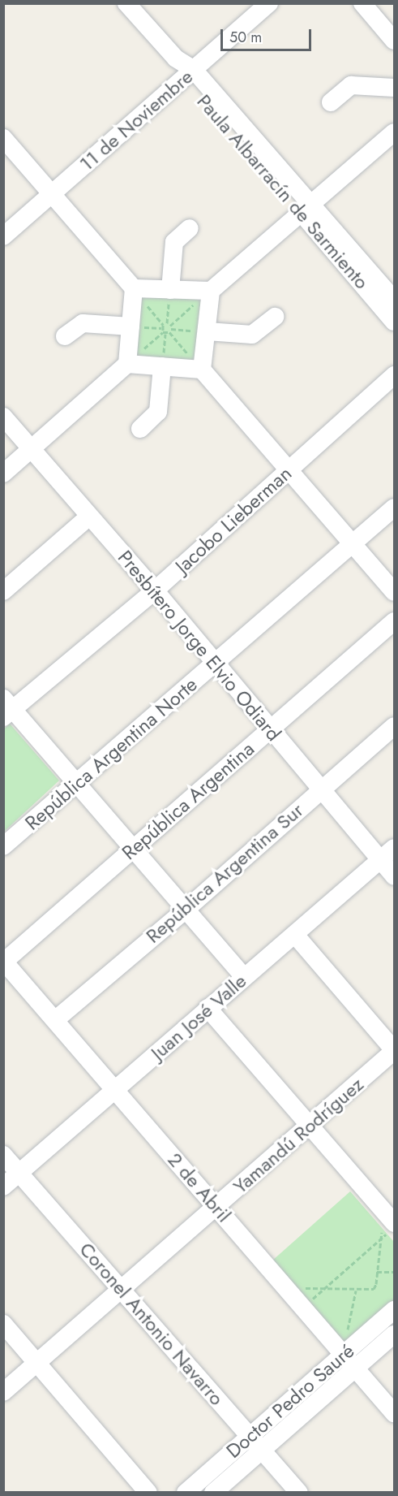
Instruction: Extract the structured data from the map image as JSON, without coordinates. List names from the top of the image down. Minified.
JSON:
{"streets":{"street":["11 de Noviembre","Paula Albarracín de Sarmiento","Jacobo Lieberman","Presbítero Jorge Elvio Odiard","República Argentina Norte","República Argentina","República Argentina Sur","Juan José Valle","Yamandú Rodríguez","2 de Abril","Coronel Antonio Navarro","Doctor Pedro Sauré"]},"crossings":[["11 de Noviembre","Paula Albarracín de Sarmiento"],["Jacobo Lieberman","Presbítero Jorge Elvio Odiard"],["Presbítero Jorge Elvio Odiard","República Argentina Norte"],["Presbítero Jorge Elvio Odiard","República Argentina"],["Presbítero Jorge Elvio Odiard","República Argentina Sur"],["Presbítero Jorge Elvio Odiard","Juan José Valle"],["República Argentina","2 de Abril"],["República Argentina Sur","2 de Abril"],["Juan José Valle","2 de Abril"],["Juan José Valle","Coronel Antonio Navarro"],["Yamandú Rodríguez","2 de Abril"],["Yamandú Rodríguez","Coronel Antonio Navarro"],["2 de Abril","Doctor Pedro Sauré"],["Coronel Antonio Navarro","Doctor Pedro Sauré"]],"scale_bar":"50 m"}
